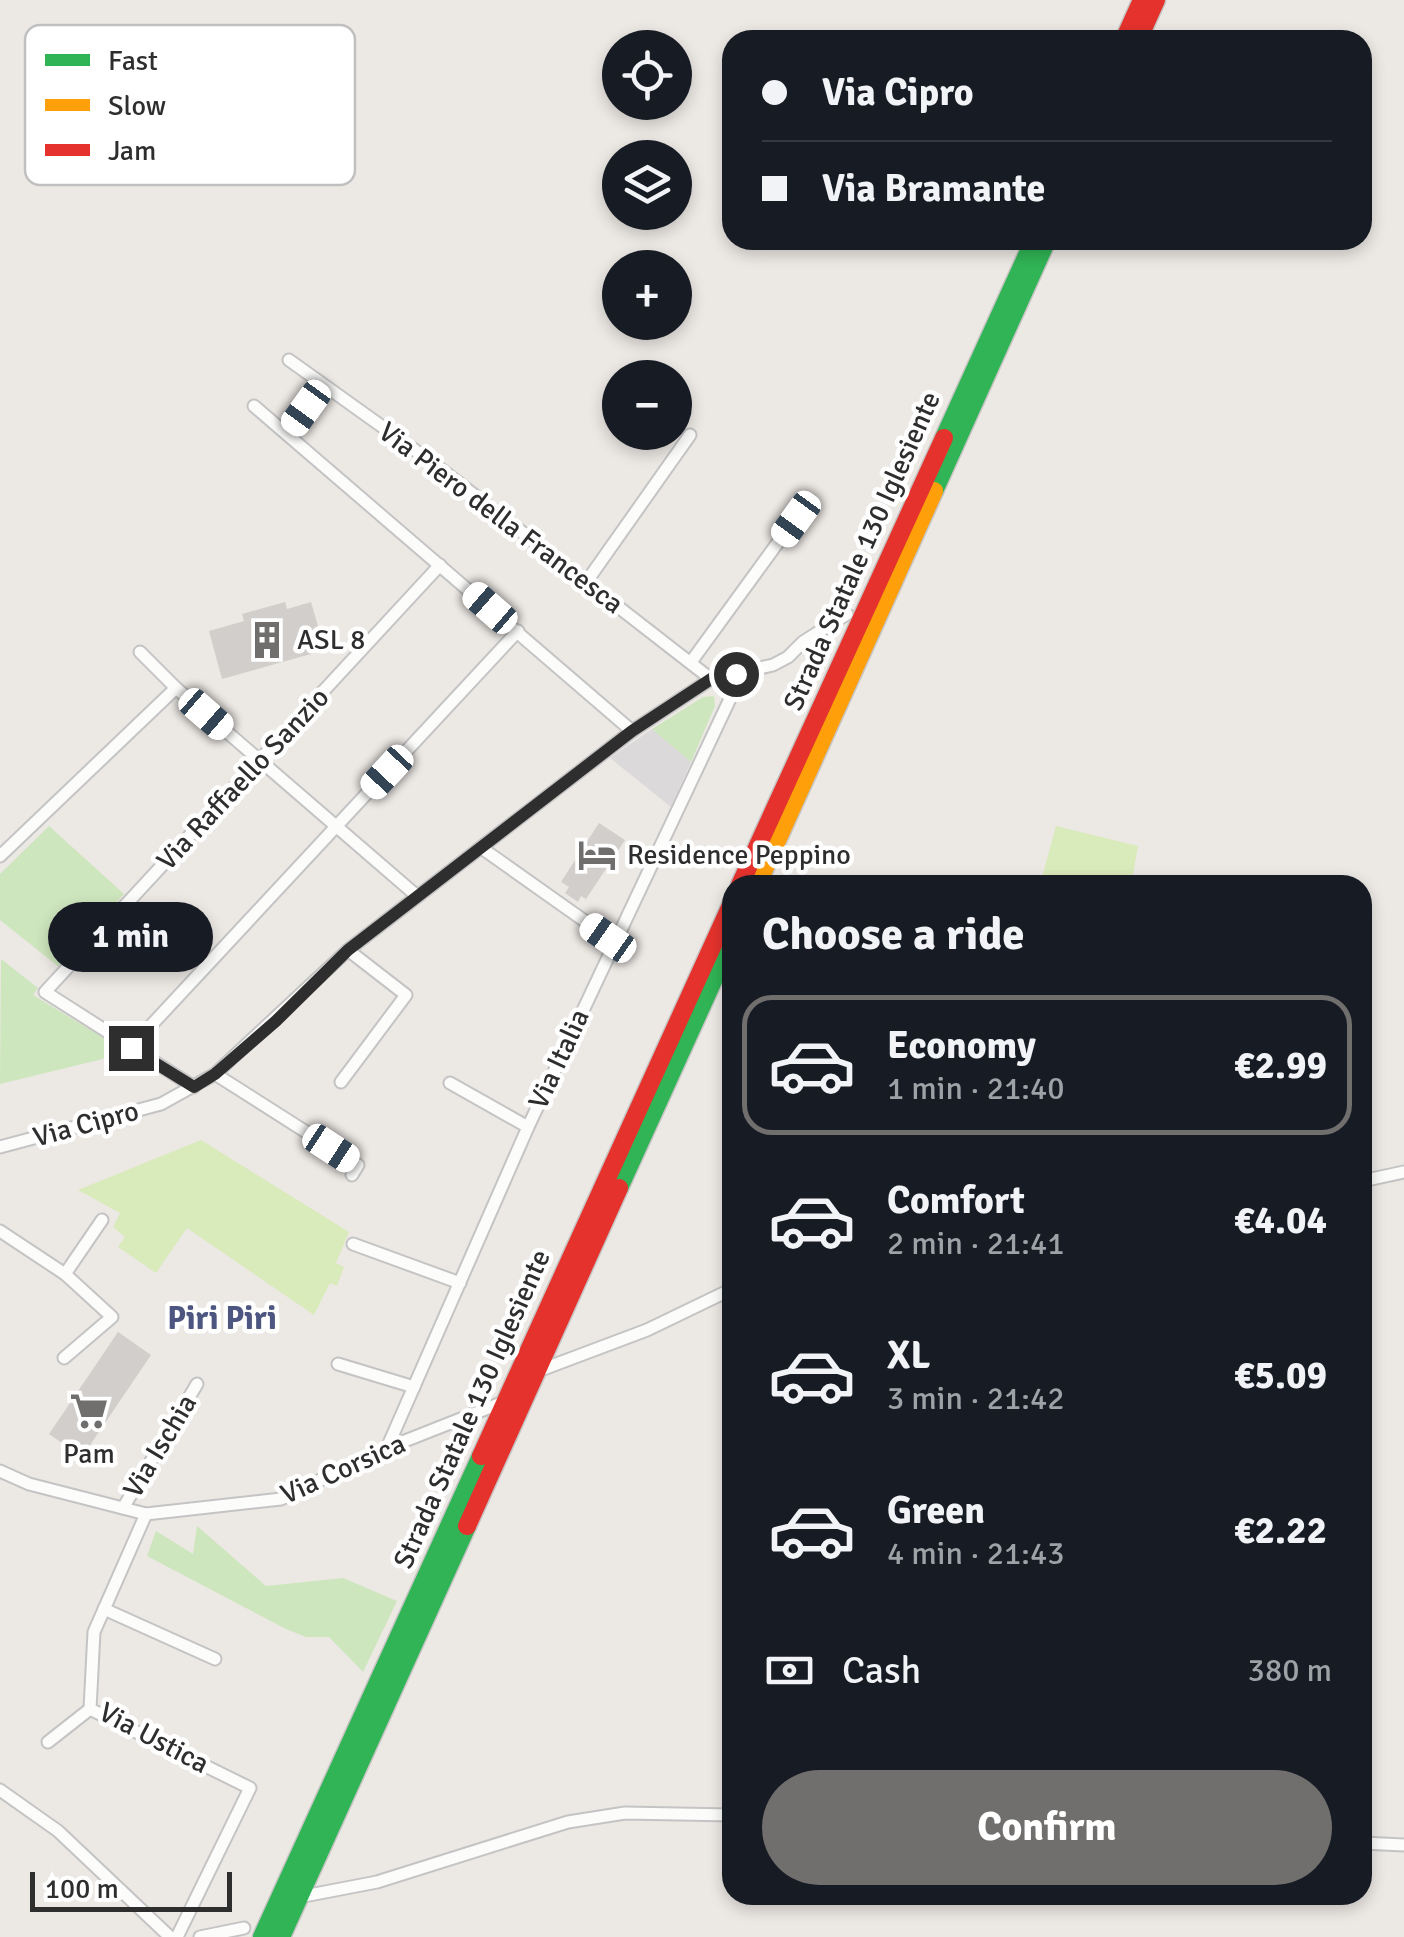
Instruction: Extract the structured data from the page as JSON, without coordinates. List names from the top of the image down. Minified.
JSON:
{"streets":{"main road":["Strada Statale 130 Iglesiente"],"street":["Via Piero della Francesca","Via Raffaello Sanzio","Via Italia","Via Cipro","Via Ischia","Via Corsica","Via Ustica"]},"crossings":[["Via Piero della Francesca","Via Cipro"],["Strada Statale 130 Iglesiente","Via Corsica"],["Via Italia","Via Cipro"],["Via Italia","Via Corsica"],["Via Ischia","Via Corsica"],["Via Corsica","Via Ustica"]],"districts":["Piri Piri"],"places":{"building":["ASL 8"],"hotel":["Residence Peppino"],"supermarket":["Pam"]},"legend":["Fast","Slow","Jam"],"scale_bar":"100 m","page":{"map_buttons":["+","−"],"banner":["Via Cipro","Via Bramante"],"heading":"Choose a ride","bubble":"1 min","list":[{"name":"Economy","note":"1 min · 21:40","value":"€2.99"},{"name":"Comfort","note":"2 min · 21:41","value":"€4.04"},{"name":"XL","note":"3 min · 21:42","value":"€5.09"},{"name":"Green","note":"4 min · 21:43","value":"€2.22"}],"pay":["Cash","380 m"],"buttons":"Confirm","scale":"100 m"}}
